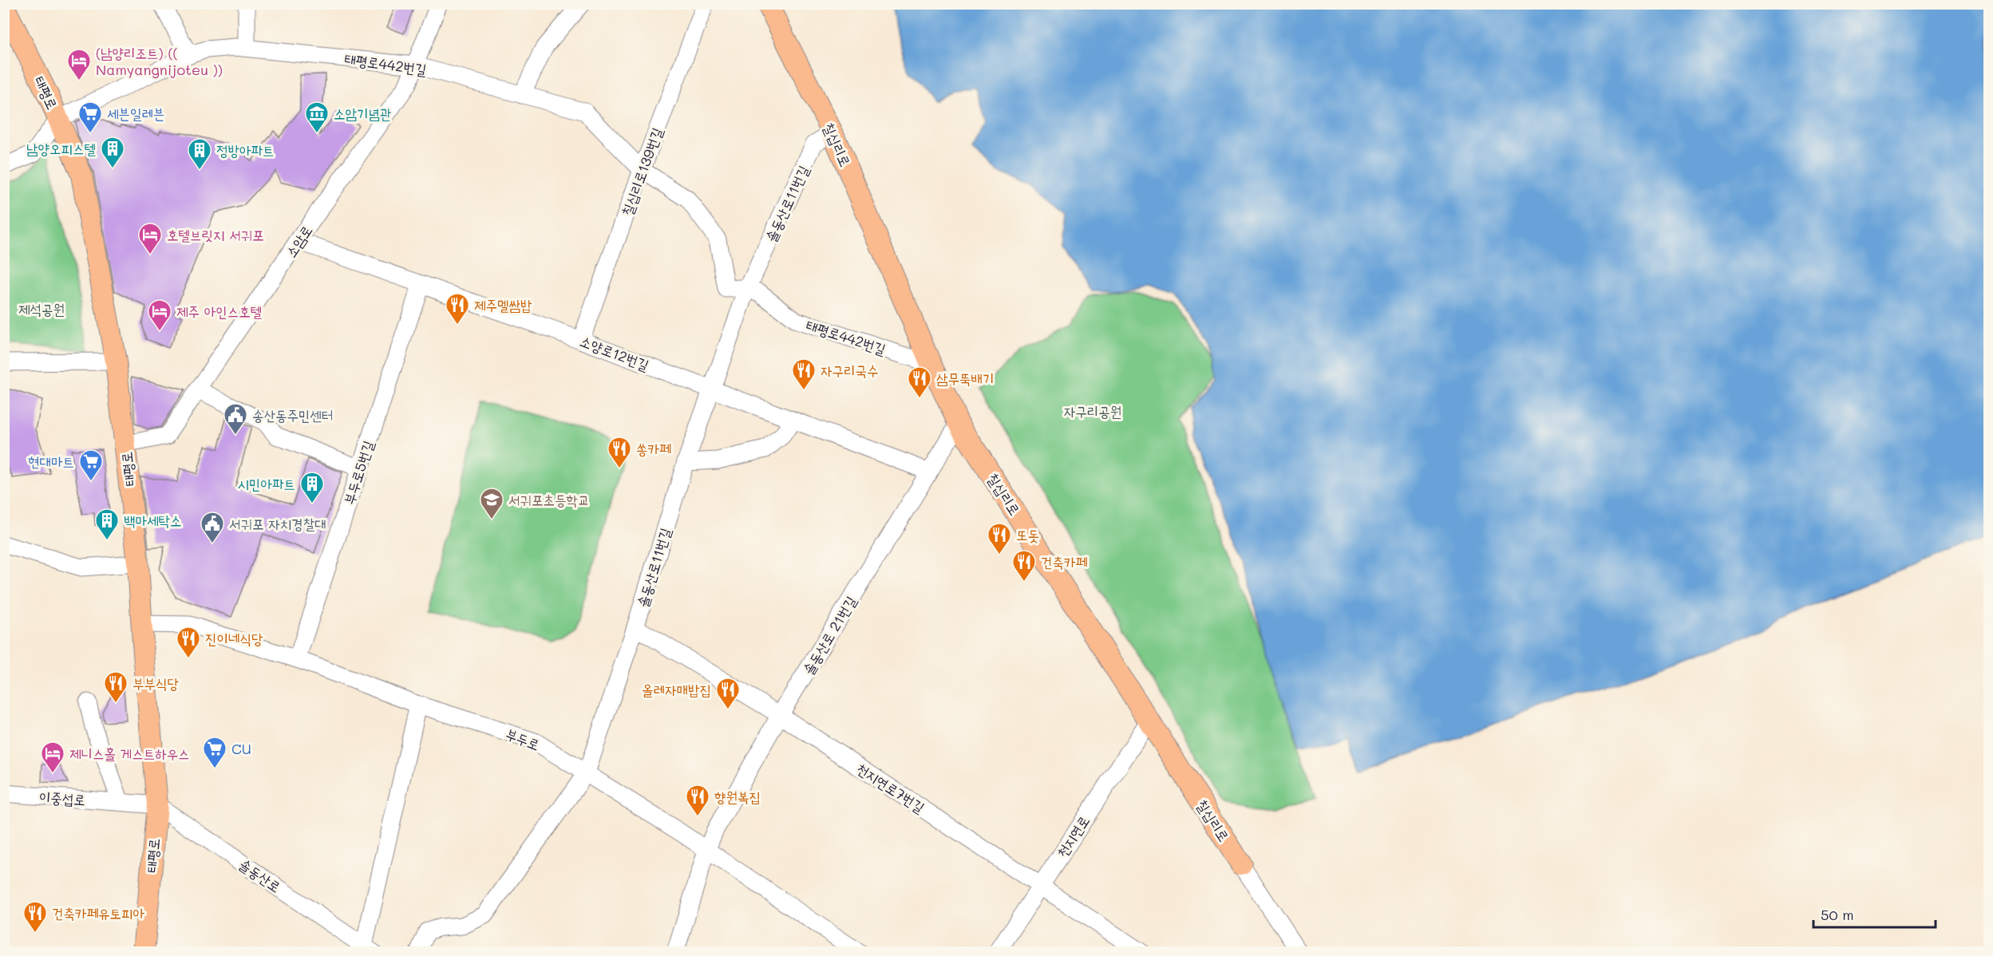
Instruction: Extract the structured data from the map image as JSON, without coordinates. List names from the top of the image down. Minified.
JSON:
{"streets":{"main road":["태평로","칠십리로"],"street":["태평로442번길","칠십리로139번길","솔동산로11번길","소암로","소양로12번길","부두로5번길","솔동산로 21번길","부두로","천지연로7번길","이중섭로","천지연로","솔동산로"]},"crossings":[["태평로442번길","태평로"],["태평로442번길","칠십리로"],["태평로442번길","칠십리로139번길"],["태평로442번길","솔동산로11번길"],["태평로442번길","소암로"],["태평로","소암로"],["태평로","부두로"],["태평로","이중섭로"],["태평로","솔동산로"],["칠십리로","솔동산로11번길"],["칠십리로","솔동산로 21번길"],["칠십리로","천지연로"],["칠십리로139번길","소양로12번길"],["솔동산로11번길","소양로12번길"],["솔동산로11번길","부두로"],["솔동산로11번길","천지연로7번길"],["소암로","소양로12번길"],["소양로12번길","부두로5번길"],["소양로12번길","솔동산로 21번길"],["부두로5번길","부두로"],["솔동산로 21번길","부두로"],["솔동산로 21번길","천지연로7번길"],["부두로","솔동산로"],["천지연로7번길","천지연로"],["이중섭로","솔동산로"]],"parks":["제석공원","자구리공원"],"places":{"hotel":["(남양리조트) (( Namyangnijoteu ))","호텔브릿지 서귀포","제주 아인스호텔","제니스홀 게스트하우스"],"supermarket":["세븐일레븐","현대마트","CU"],"museum":["소암기념관"],"building":["남양오피스텔","정방아파트","시민아파트","백마세탁소"],"restaurant":["제주멜쌈밥","자구리국수","삼무뚝배기","쏭카페","또돗","건축카페","진이네식당","부부식당","올레자매밥집","향원복집","건축카페유토피아"],"public building":["송산동주민센터","서귀포 자치경찰대"],"school or university":["서귀포초등학교"]},"scale_bar":"50 m"}
